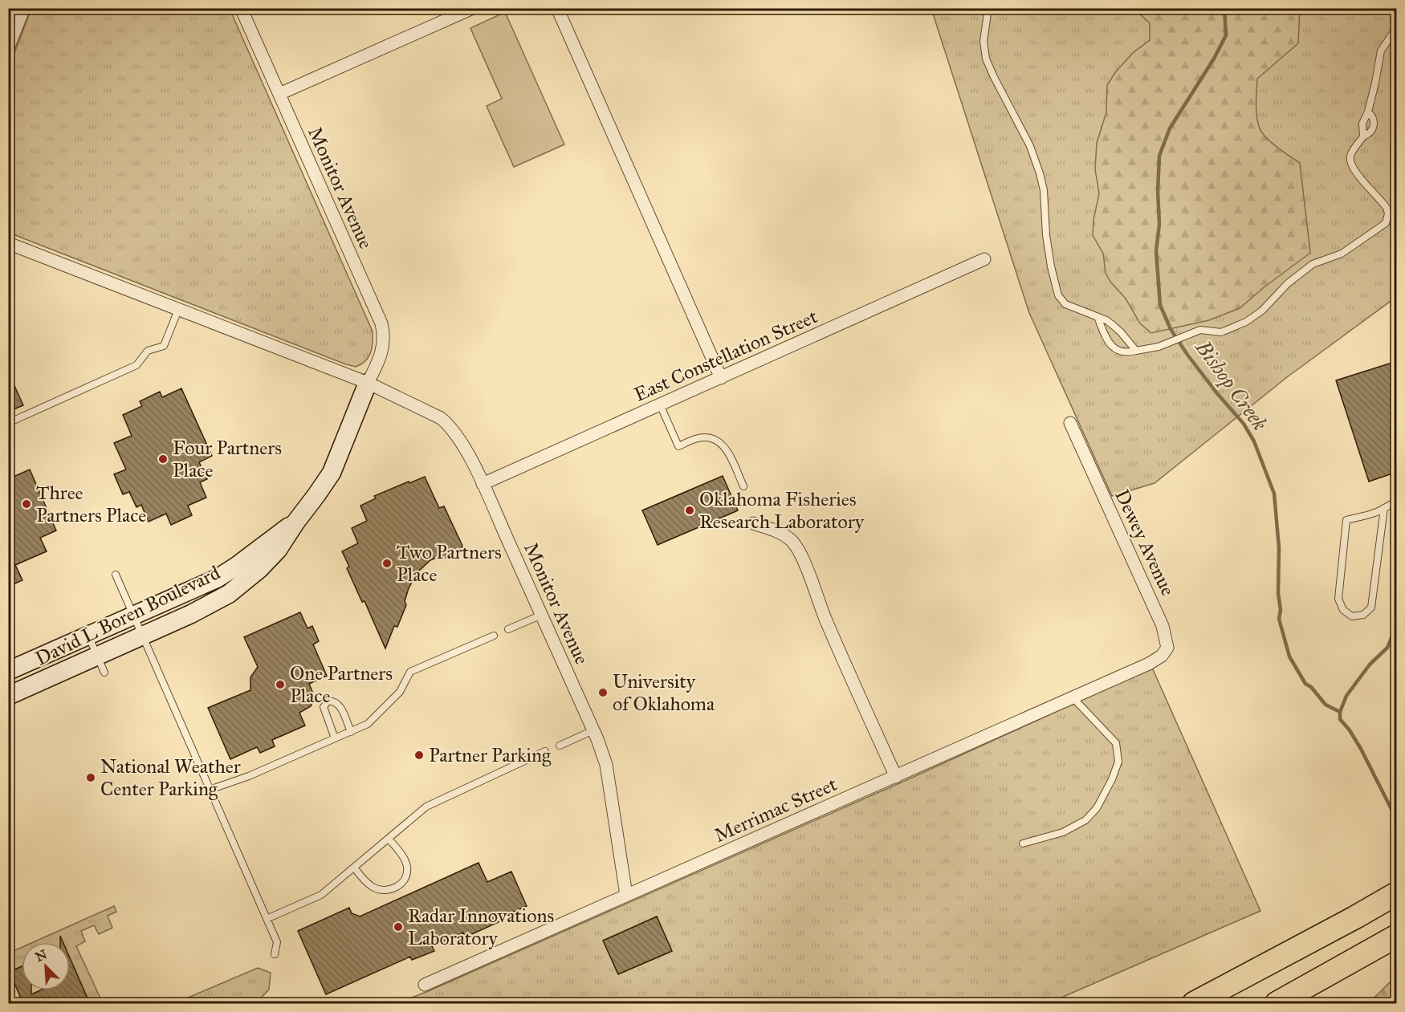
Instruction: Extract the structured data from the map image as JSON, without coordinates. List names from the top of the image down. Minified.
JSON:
{"streets":{"street":["Monitor Avenue","East Constellation Street","Dewey Avenue","David L Boren Boulevard","Merrimac Street"]},"crossings":[["Monitor Avenue","East Constellation Street"],["Monitor Avenue","David L Boren Boulevard"],["Monitor Avenue","Merrimac Street"],["Dewey Avenue","Merrimac Street"]],"water":["Bishop Creek"],"places":["Four Partners Place","Three Partners Place","Oklahoma Fisheries Research Laboratory","Two Partners Place","One Partners Place","University of Oklahoma","Partner Parking","National Weather Center Parking","Radar Innovations Laboratory"],"north":"top left"}
